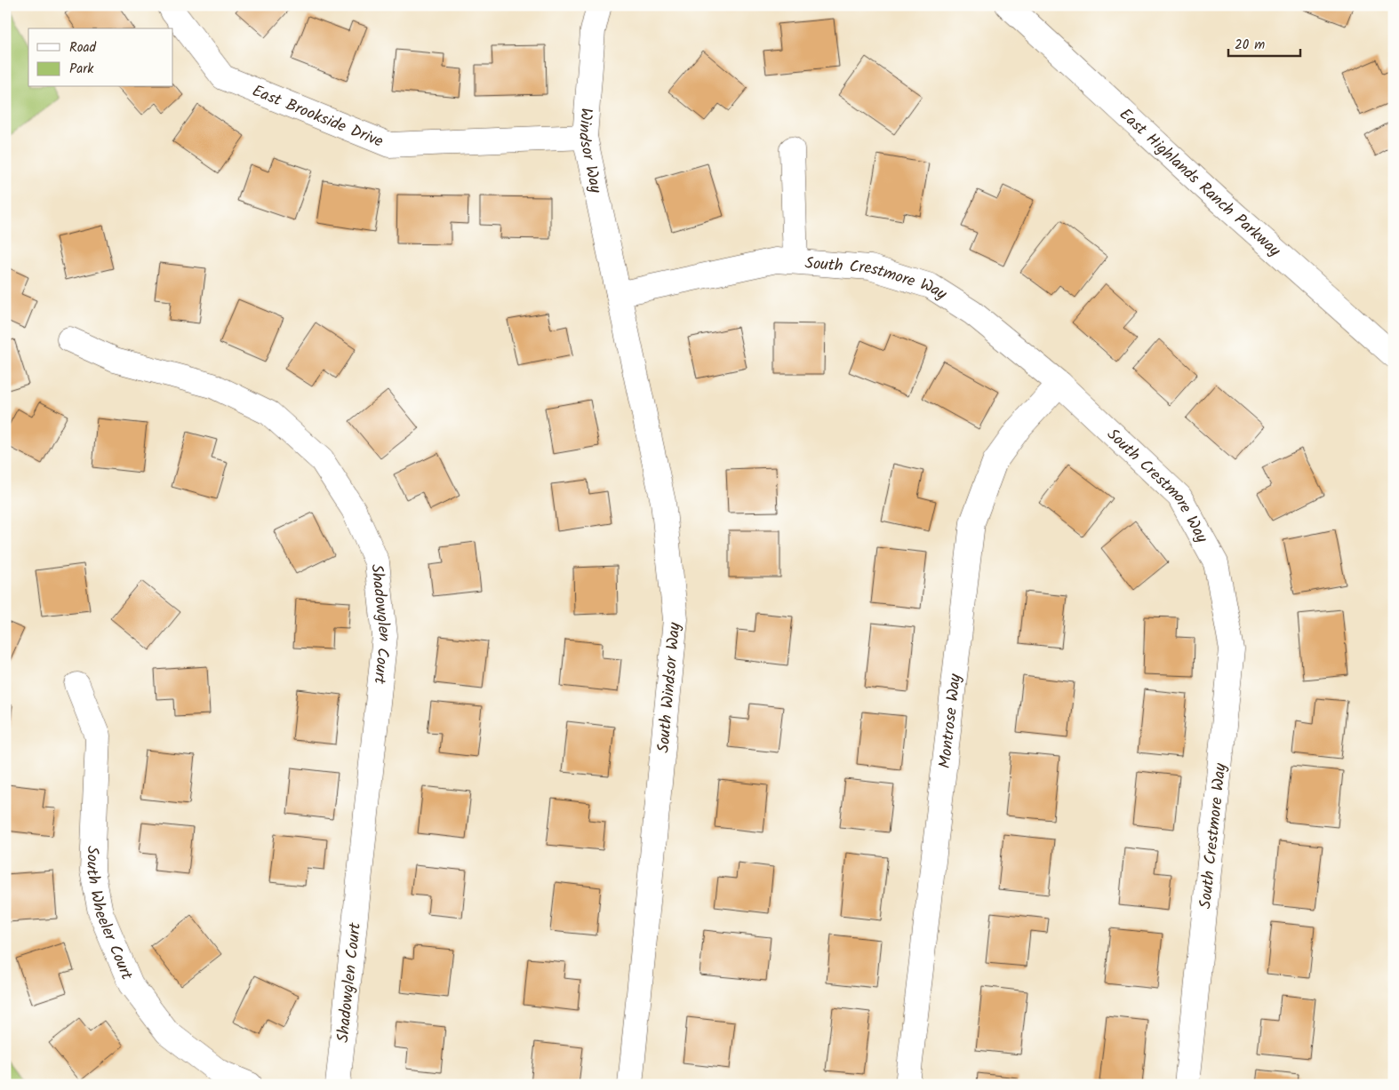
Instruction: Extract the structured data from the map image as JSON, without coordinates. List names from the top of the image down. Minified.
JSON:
{"streets":{"street":["East Brookside Drive","Windsor Way","East Highlands Ranch Parkway","South Crestmore Way","Shadowglen Court","South Windsor Way","Montrose Way","South Wheeler Court"]},"crossings":[["East Brookside Drive","Windsor Way"],["Windsor Way","South Crestmore Way"],["Windsor Way","South Windsor Way"],["South Crestmore Way","South Windsor Way"],["South Crestmore Way","Montrose Way"]],"legend":["Road","Park"],"scale_bar":"20 m"}
